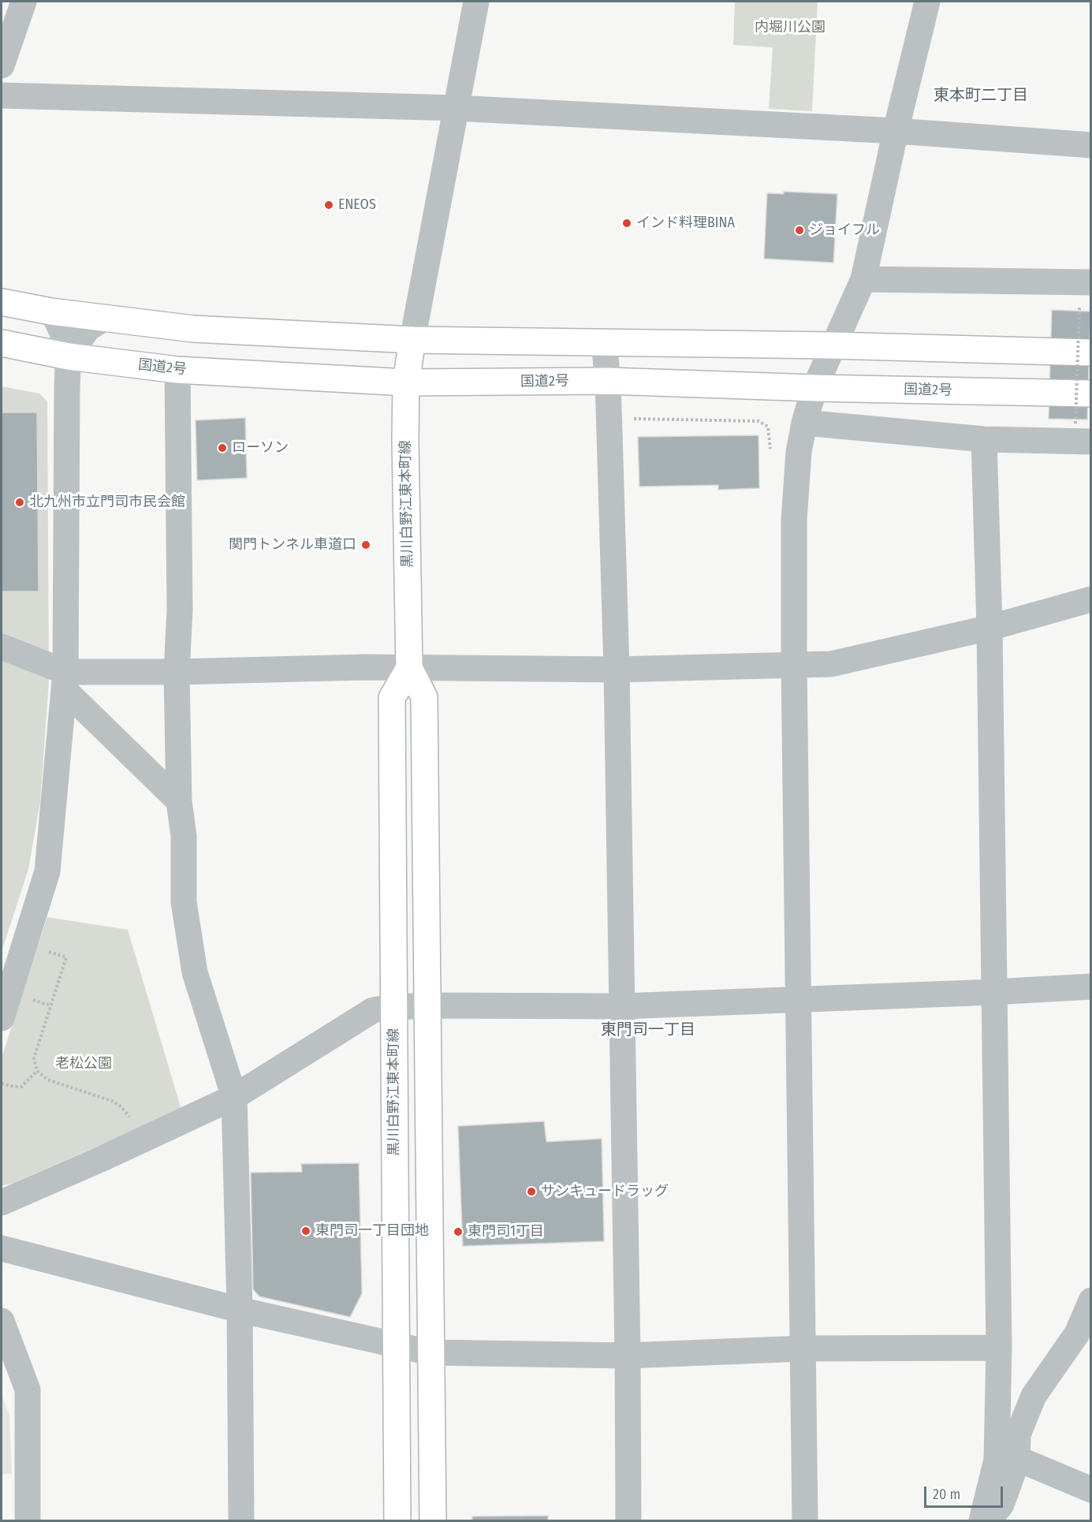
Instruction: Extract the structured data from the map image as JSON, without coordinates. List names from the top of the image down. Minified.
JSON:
{"streets":{"main road":["国道2号","黒川白野江東本町線"]},"crossings":[["国道2号","黒川白野江東本町線"]],"districts":["東本町二丁目","東門司一丁目"],"parks":["内堀川公園","老松公園"],"places":["ENEOS","インド料理BINA","ジョイフル","ローソン","北九州市立門司市民会館","関門トンネル車道口","サンキュードラッグ","東門司一丁目団地","東門司1丁目"],"scale_bar":"20 m"}
